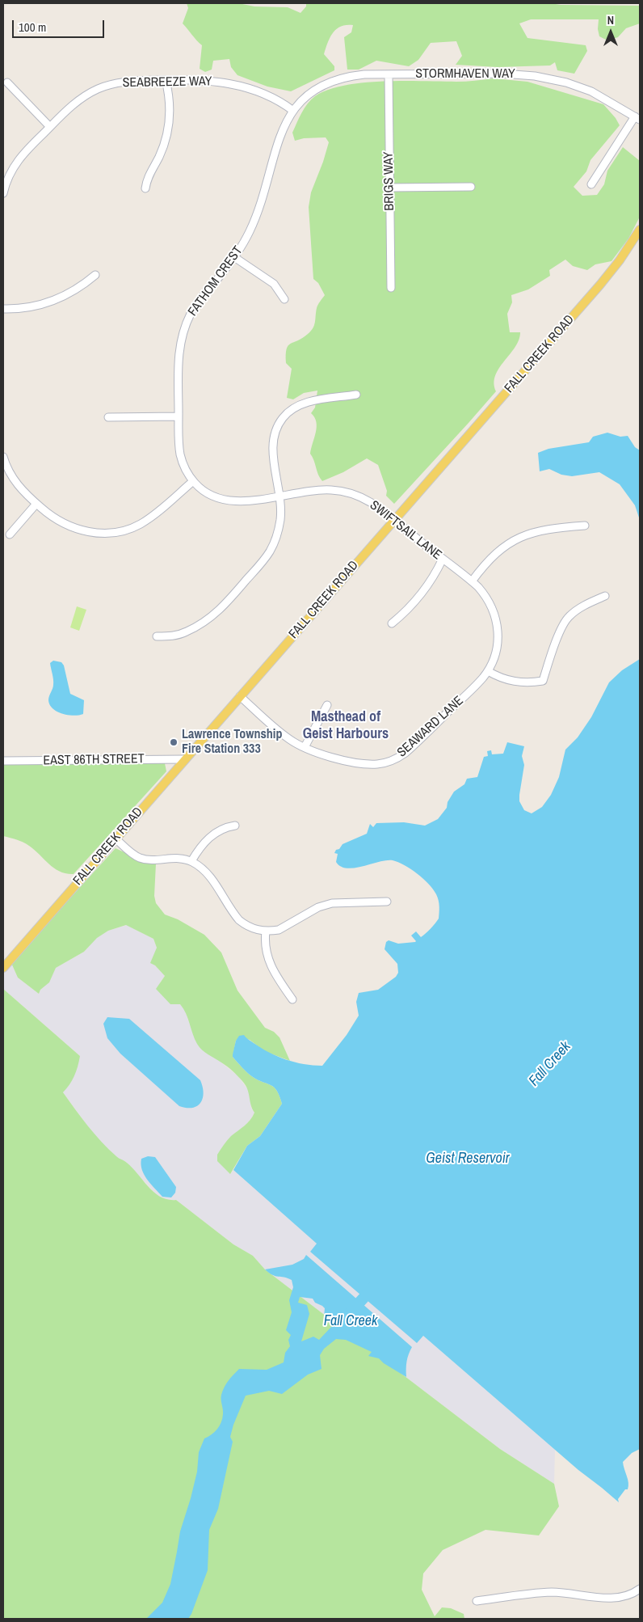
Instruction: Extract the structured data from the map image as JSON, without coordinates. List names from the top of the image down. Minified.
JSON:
{"streets":{"main road":["FALL CREEK ROAD"],"street":["STORMHAVEN WAY","SEABREEZE WAY","BRIGS WAY","FATHOM CREST","SWIFTSAIL LANE","SEAWARD LANE","EAST 86TH STREET"]},"crossings":[["STORMHAVEN WAY","SEABREEZE WAY"],["STORMHAVEN WAY","BRIGS WAY"],["STORMHAVEN WAY","FATHOM CREST"],["SEABREEZE WAY","FATHOM CREST"],["FATHOM CREST","SWIFTSAIL LANE"],["FALL CREEK ROAD","SWIFTSAIL LANE"],["FALL CREEK ROAD","SEAWARD LANE"],["FALL CREEK ROAD","EAST 86TH STREET"],["SWIFTSAIL LANE","SEAWARD LANE"]],"districts":["Masthead of Geist Harbours"],"water":["Fall Creek","Geist Reservoir"],"places":["Lawrence Township Fire Station 333"],"scale_bar":"100 m","north":"top"}
